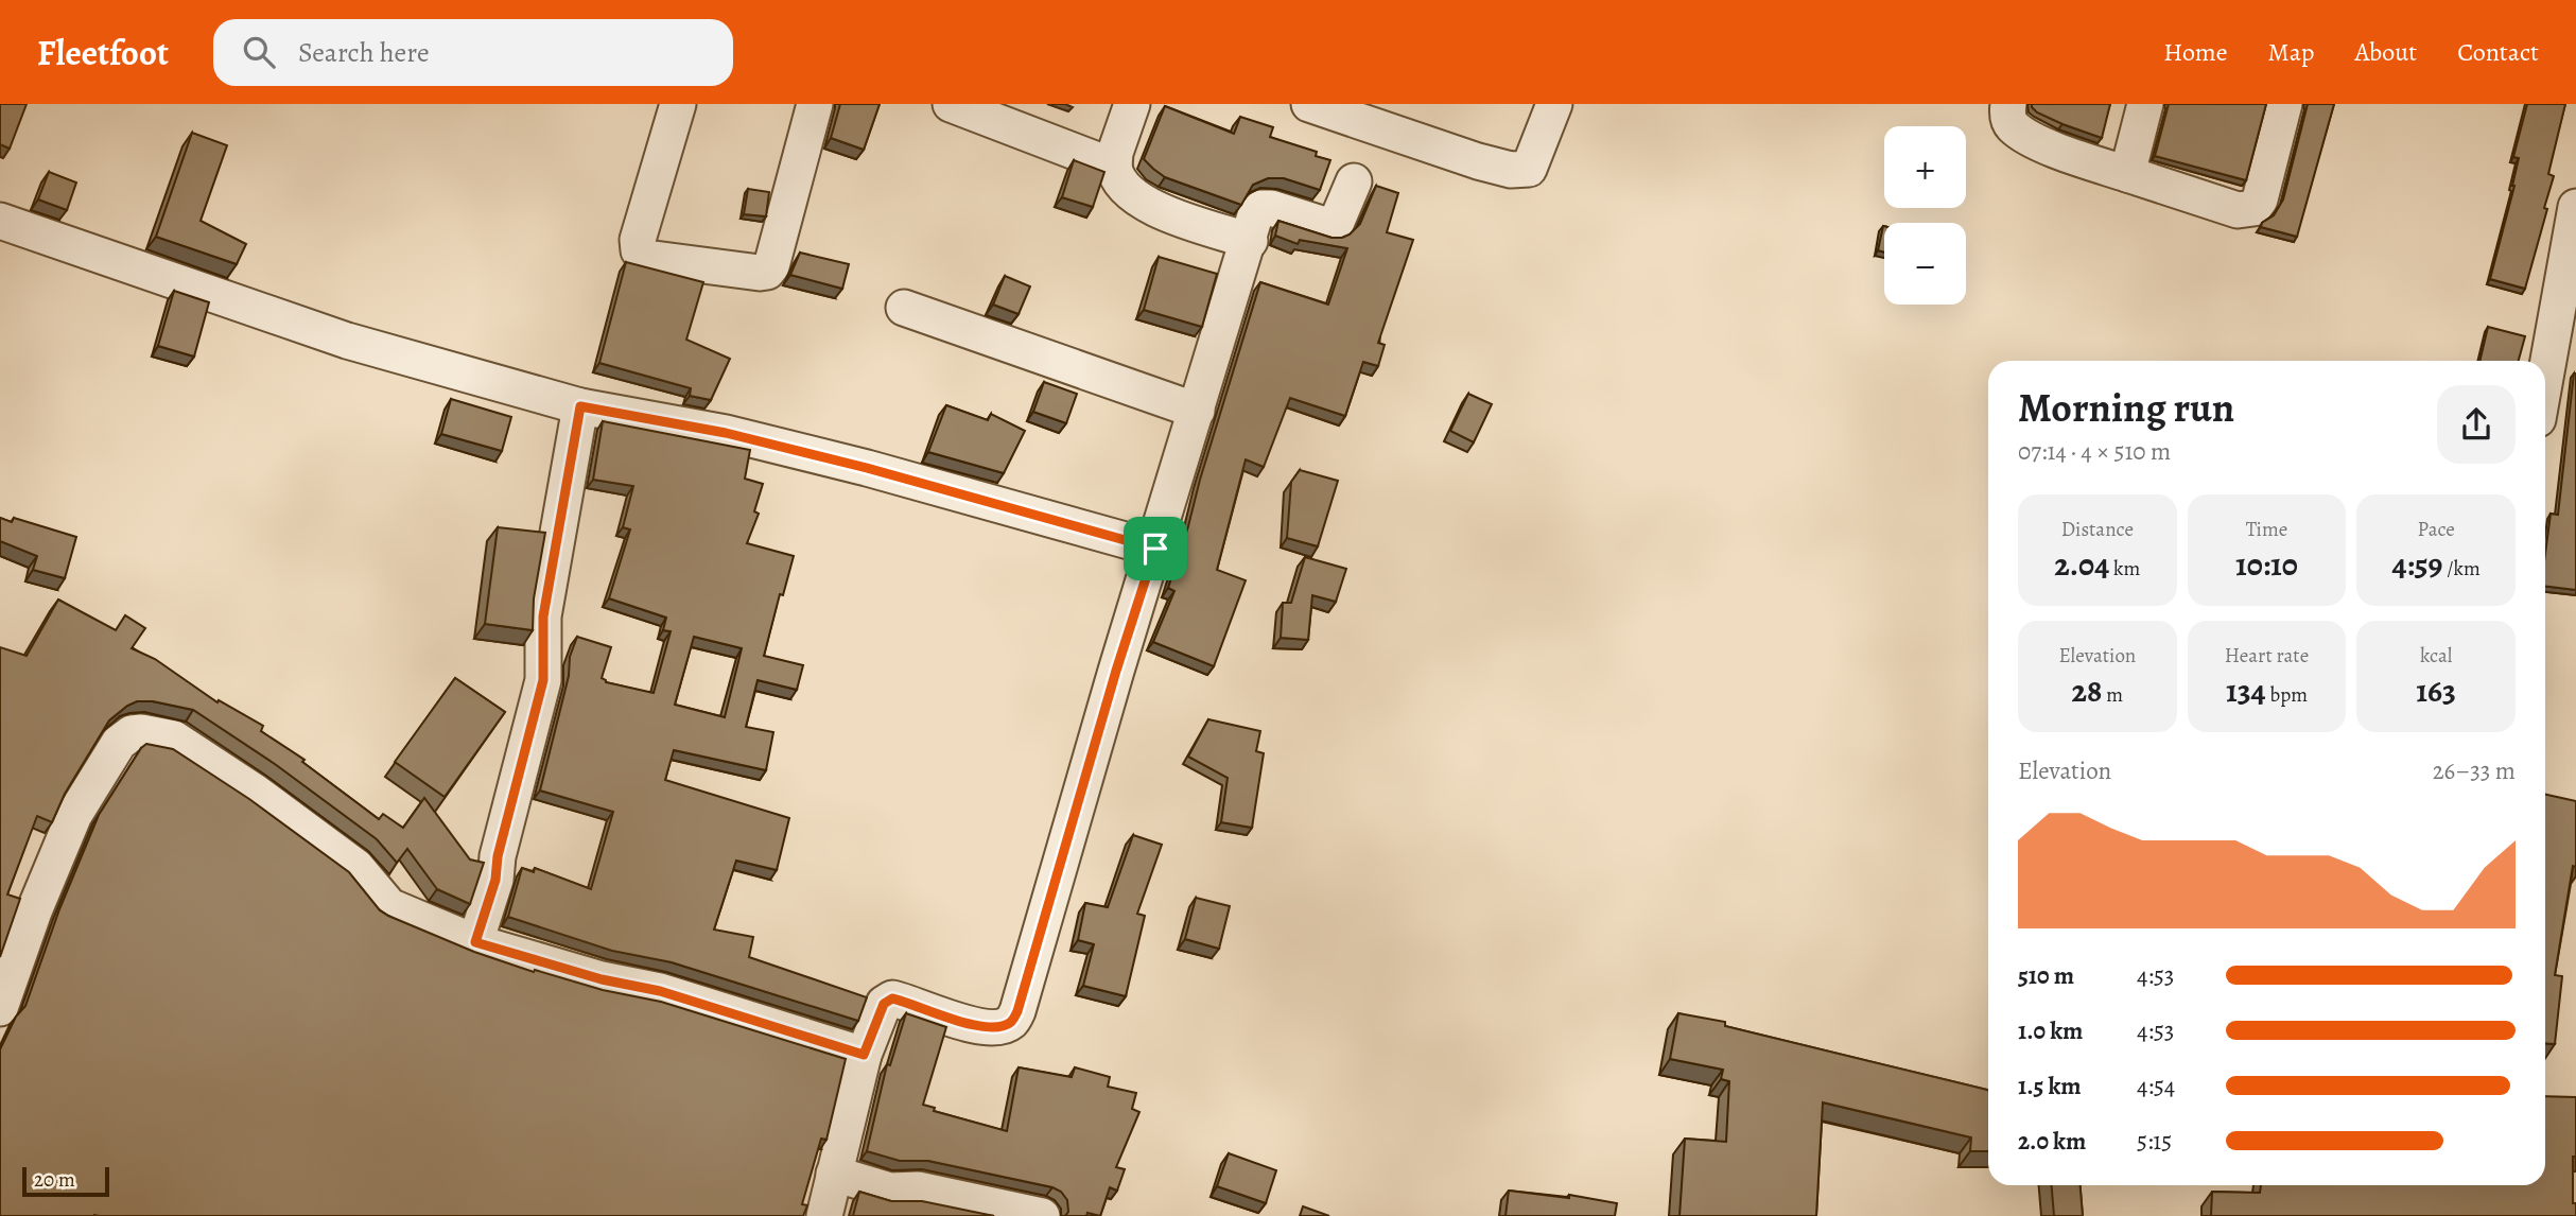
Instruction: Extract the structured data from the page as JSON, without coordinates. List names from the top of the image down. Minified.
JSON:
{"scale_bar":"20 m","page":{"header":"Fleetfoot","search":"Search here","nav":["Home","Map","About","Contact"],"map_buttons":["+","−"],"heading":["Morning run","07:14 · 4 × 510 m"],"stats":[["Distance","2.04 km"],["Time","10:10"],["Pace","4:59 /km"],["Elevation","28 m"],["Heart rate","134 bpm"],["kcal","163"]],"chart":["Elevation","26–33 m"],"list":[{"name":"510 m","note":"4:53"},{"name":"1.0 km","note":"4:53"},{"name":"1.5 km","note":"4:54"},{"name":"2.0 km","note":"5:15"}],"scale":"20 m"}}
